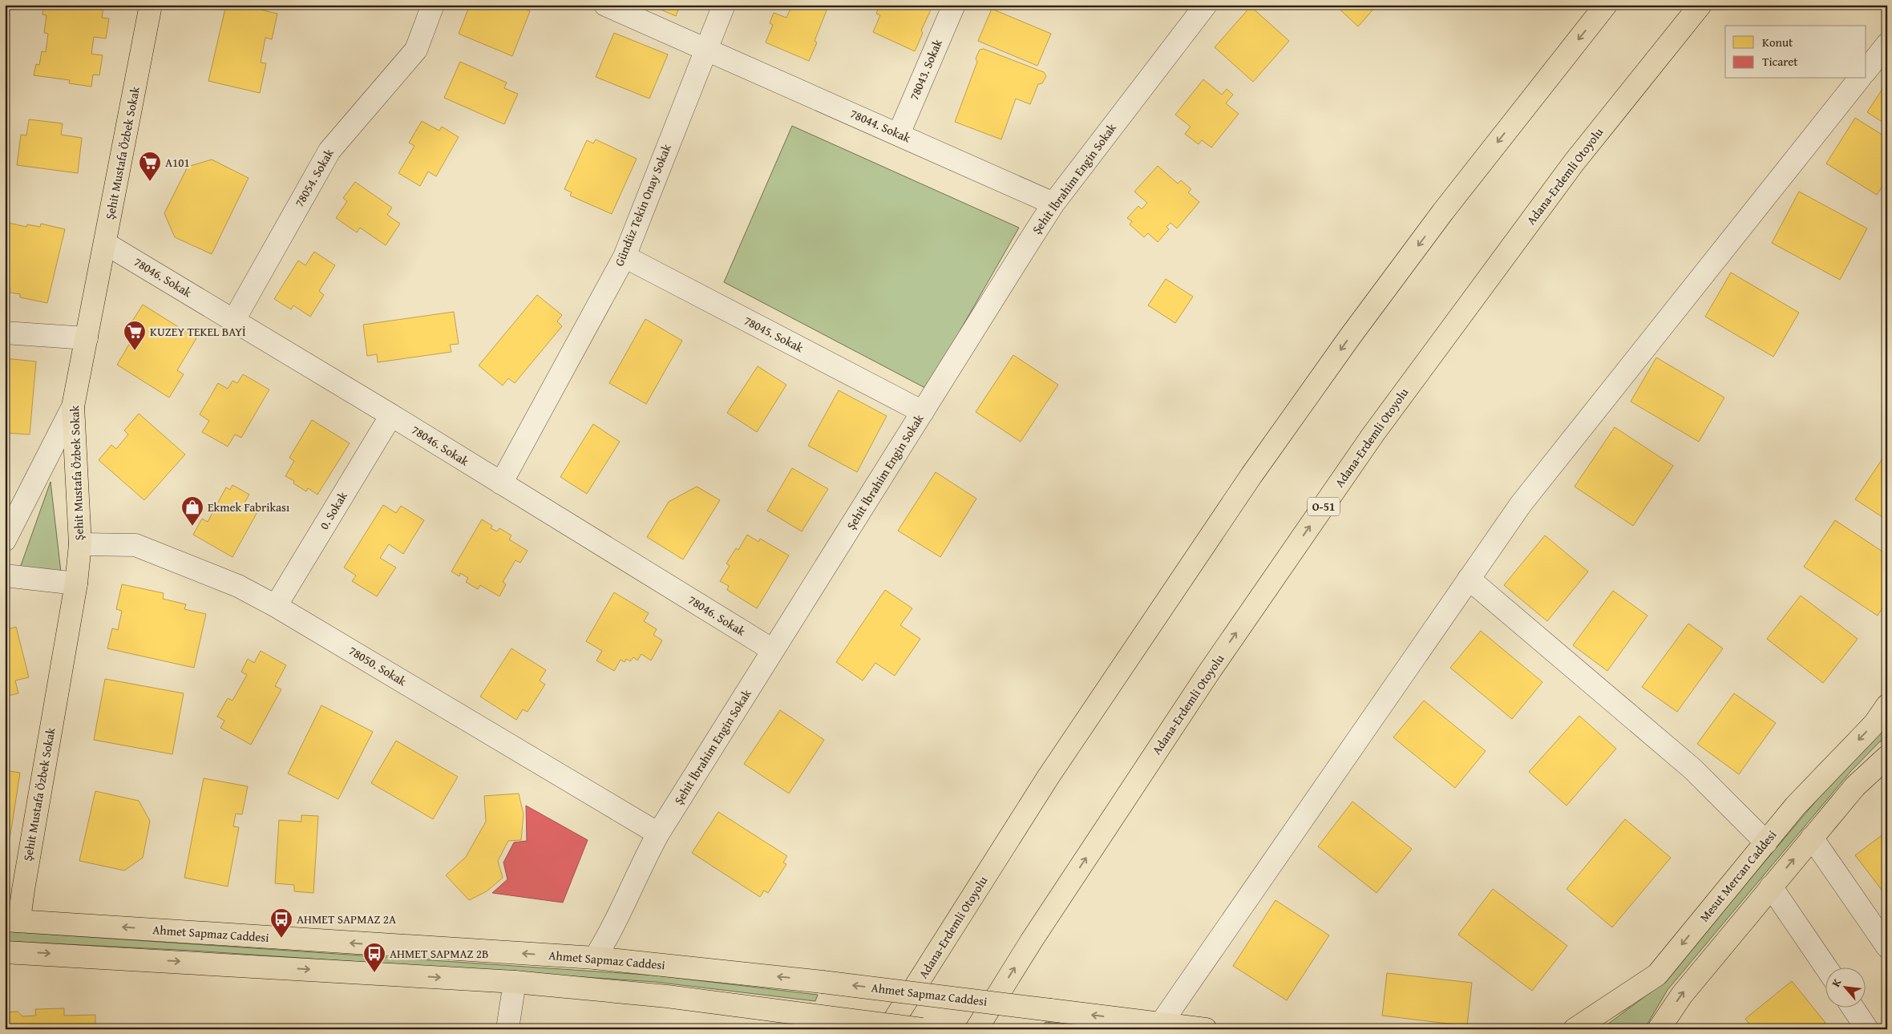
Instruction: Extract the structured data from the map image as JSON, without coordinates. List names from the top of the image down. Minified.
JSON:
{"streets":{"main road":["Şehit Mustafa Özbek Sokak","Adana-Erdemli Otoyolu","O-51","Mesut Mercan Caddesi","Ahmet Sapmaz Caddesi"],"street":["78043. Sokak","78044. Sokak","78054. Sokak","Şehit İbrahim Engin Sokak","Gündüz Tekin Onay Sokak","78046. Sokak","78045. Sokak","0. Sokak","78050. Sokak"]},"crossings":[["78043. Sokak","78044. Sokak"],["78044. Sokak","Şehit İbrahim Engin Sokak"],["78044. Sokak","Gündüz Tekin Onay Sokak"],["Şehit Mustafa Özbek Sokak","78046. Sokak"],["Şehit Mustafa Özbek Sokak","78050. Sokak"],["Şehit Mustafa Özbek Sokak","Ahmet Sapmaz Caddesi"],["78054. Sokak","78046. Sokak"],["Şehit İbrahim Engin Sokak","78046. Sokak"],["Şehit İbrahim Engin Sokak","78045. Sokak"],["Şehit İbrahim Engin Sokak","78050. Sokak"],["Şehit İbrahim Engin Sokak","Ahmet Sapmaz Caddesi"],["Gündüz Tekin Onay Sokak","78046. Sokak"],["Gündüz Tekin Onay Sokak","78045. Sokak"],["78046. Sokak","0. Sokak"],["0. Sokak","78050. Sokak"]],"places":{"supermarket":["A101","KUZEY TEKEL BAYİ"],"shop":["Ekmek Fabrikası"],"bus stop":["AHMET SAPMAZ 2A","AHMET SAPMAZ 2B"]},"legend":["Konut","Ticaret"],"north":"top left"}
